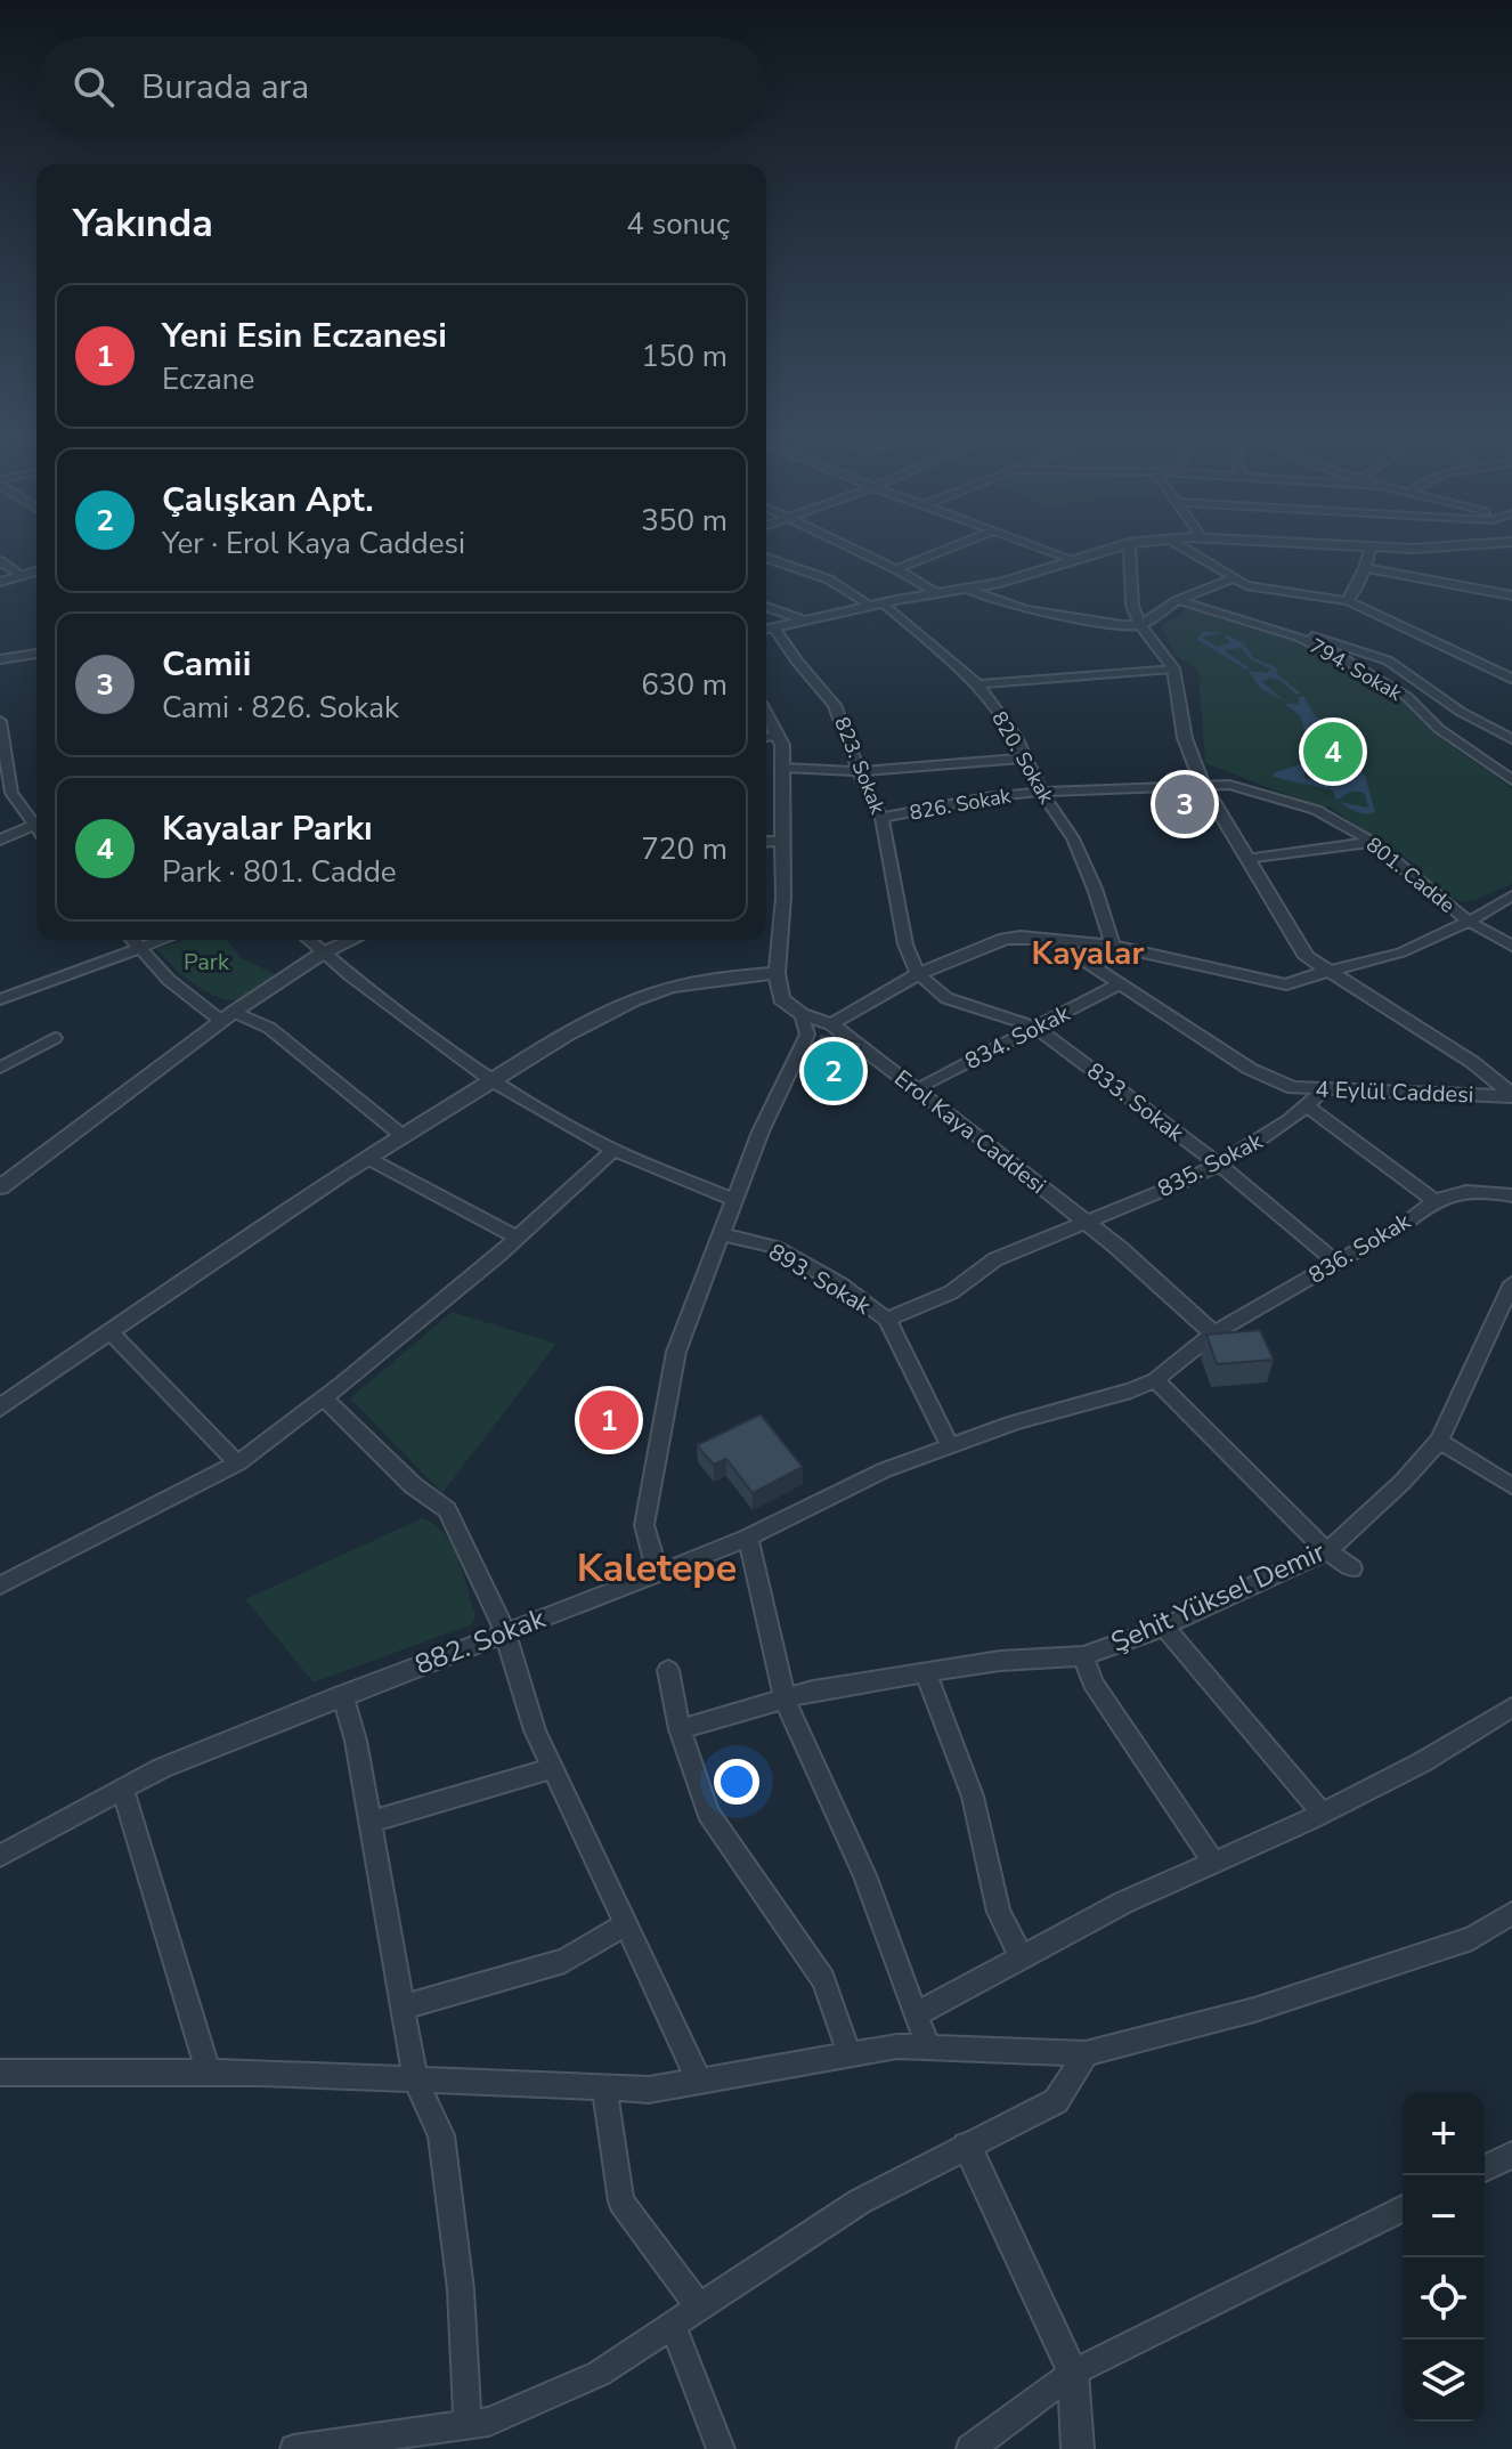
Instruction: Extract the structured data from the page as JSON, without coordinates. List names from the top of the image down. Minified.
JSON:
{"streets":{"street":["794. Sokak","820. Sokak","823. Sokak","826. Sokak","801. Cadde","834. Sokak","4 Eylül Caddesi","833. Sokak","Erol Kaya Caddesi","835. Sokak","836. Sokak","893. Sokak","Şehit Yüksel Demir","882. Sokak"]},"crossings":[["820. Sokak","826. Sokak"],["823. Sokak","826. Sokak"],["823. Sokak","833. Sokak"],["826. Sokak","801. Cadde"],["834. Sokak","4 Eylül Caddesi"],["834. Sokak","833. Sokak"],["834. Sokak","Erol Kaya Caddesi"],["4 Eylül Caddesi","835. Sokak"],["833. Sokak","835. Sokak"],["833. Sokak","836. Sokak"],["Erol Kaya Caddesi","835. Sokak"],["Erol Kaya Caddesi","836. Sokak"],["Erol Kaya Caddesi","882. Sokak"],["835. Sokak","893. Sokak"],["836. Sokak","882. Sokak"],["893. Sokak","882. Sokak"]],"districts":["Kayalar","Kaletepe"],"parks":["Park"],"page":{"search":"Burada ara","heading":["Yakında","4 sonuç"],"list":[{"mark":"1","name":"Yeni Esin Eczanesi","note":"Eczane","value":"150 m"},{"mark":"2","name":"Çalışkan Apt.","note":"Yer · Erol Kaya Caddesi","value":"350 m"},{"mark":"3","name":"Camii","note":"Cami · 826. Sokak","value":"630 m"},{"mark":"4","name":"Kayalar Parkı","note":"Park · 801. Cadde","value":"720 m"}],"pins":["4","3","2","1"],"map_buttons":["+","−"]}}
